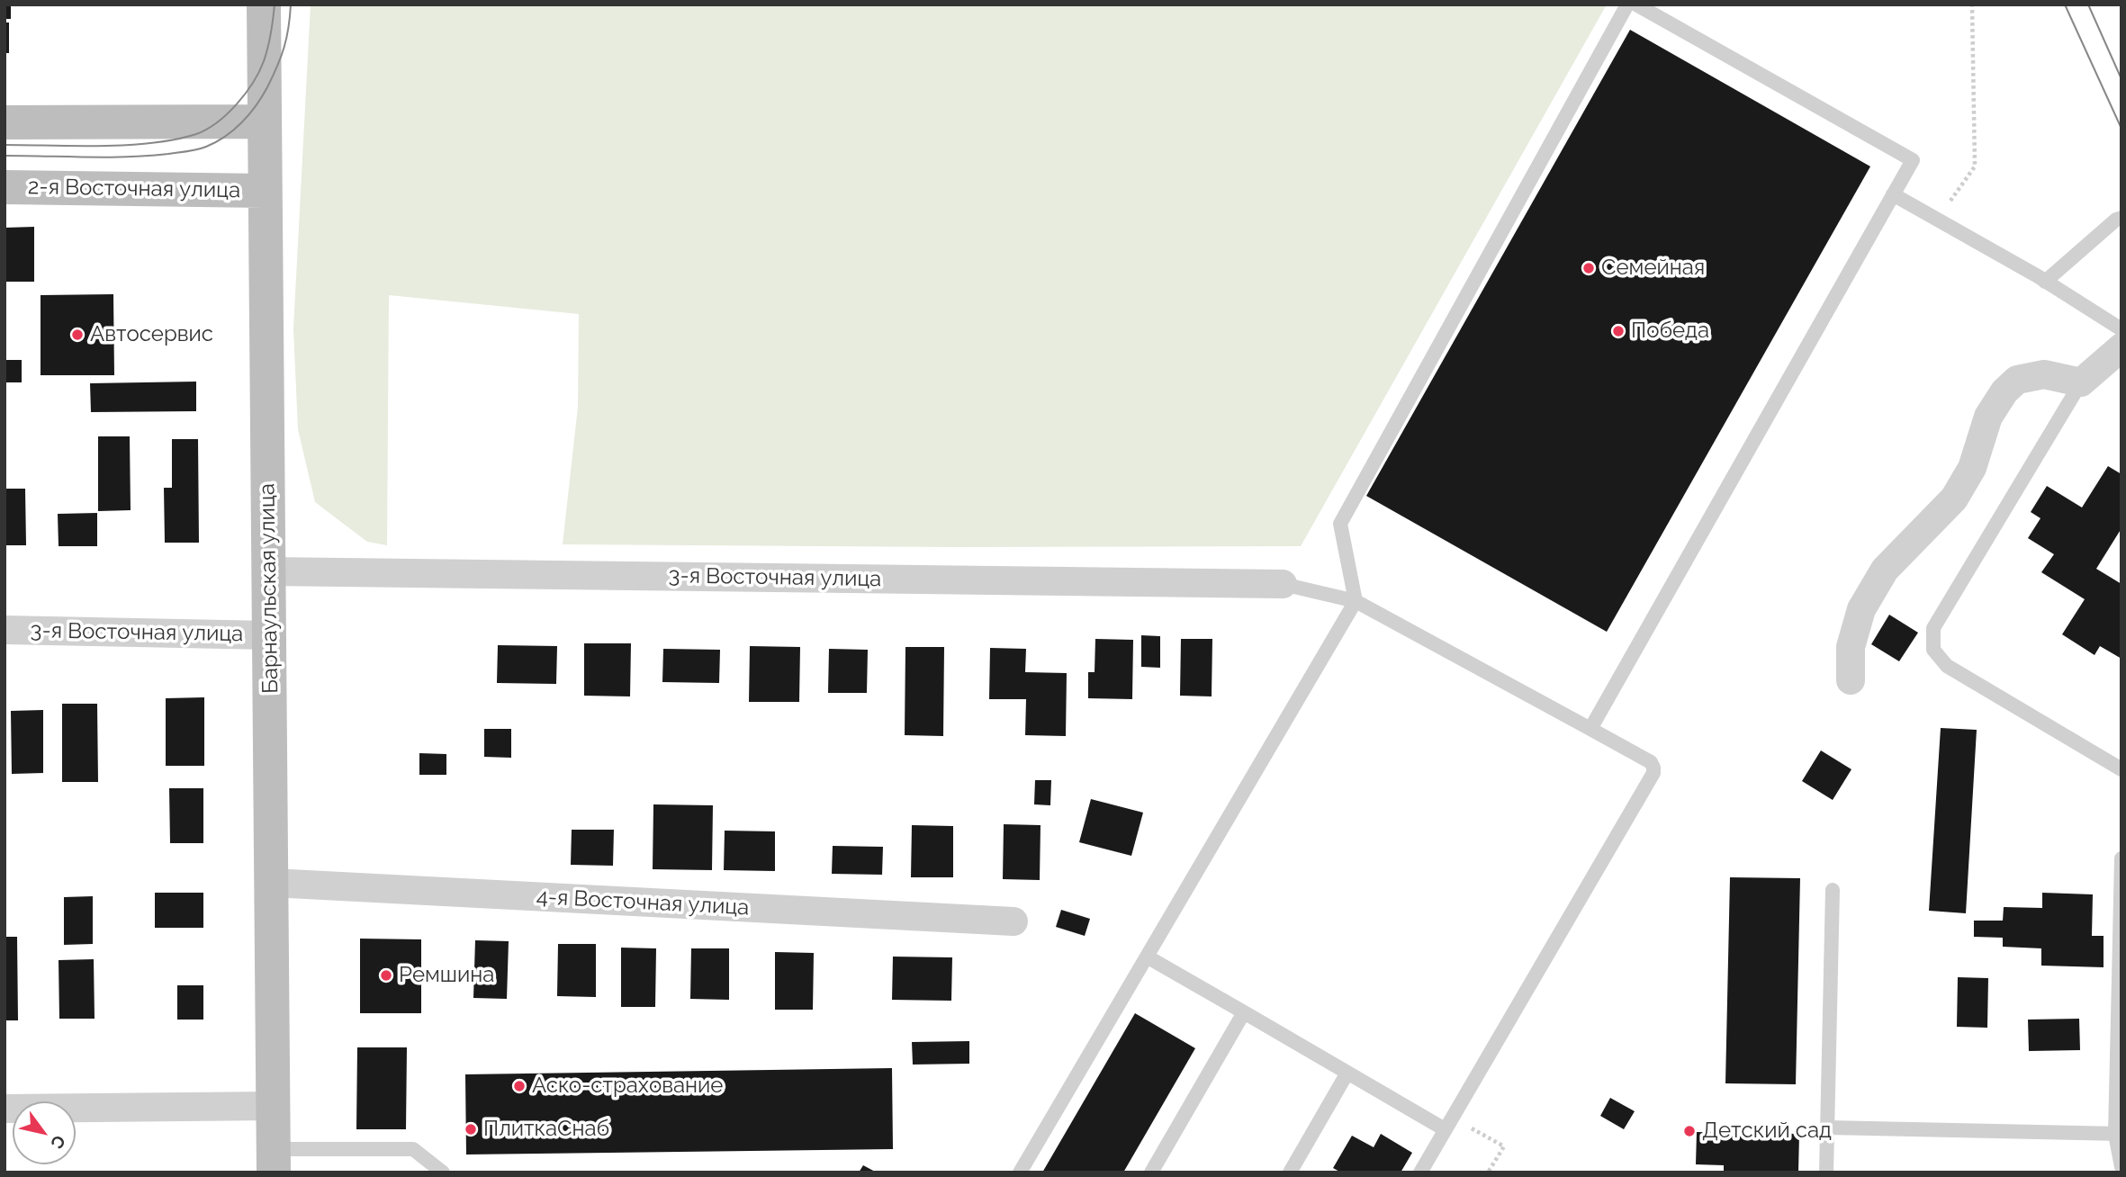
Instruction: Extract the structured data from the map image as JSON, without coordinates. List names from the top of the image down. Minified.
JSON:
{"streets":{"main road":["2-я Восточная улица","Барнаульская улица"],"street":["3-я Восточная улица","4-я Восточная улица"]},"crossings":[["2-я Восточная улица","Барнаульская улица"],["3-я Восточная улица","Барнаульская улица"],["Барнаульская улица","4-я Восточная улица"]],"places":["Семейная","Победа","Автосервис","Ремшина","Аско-страхование","ПлиткаСнаб","Детский сад"],"north":"bottom right"}
